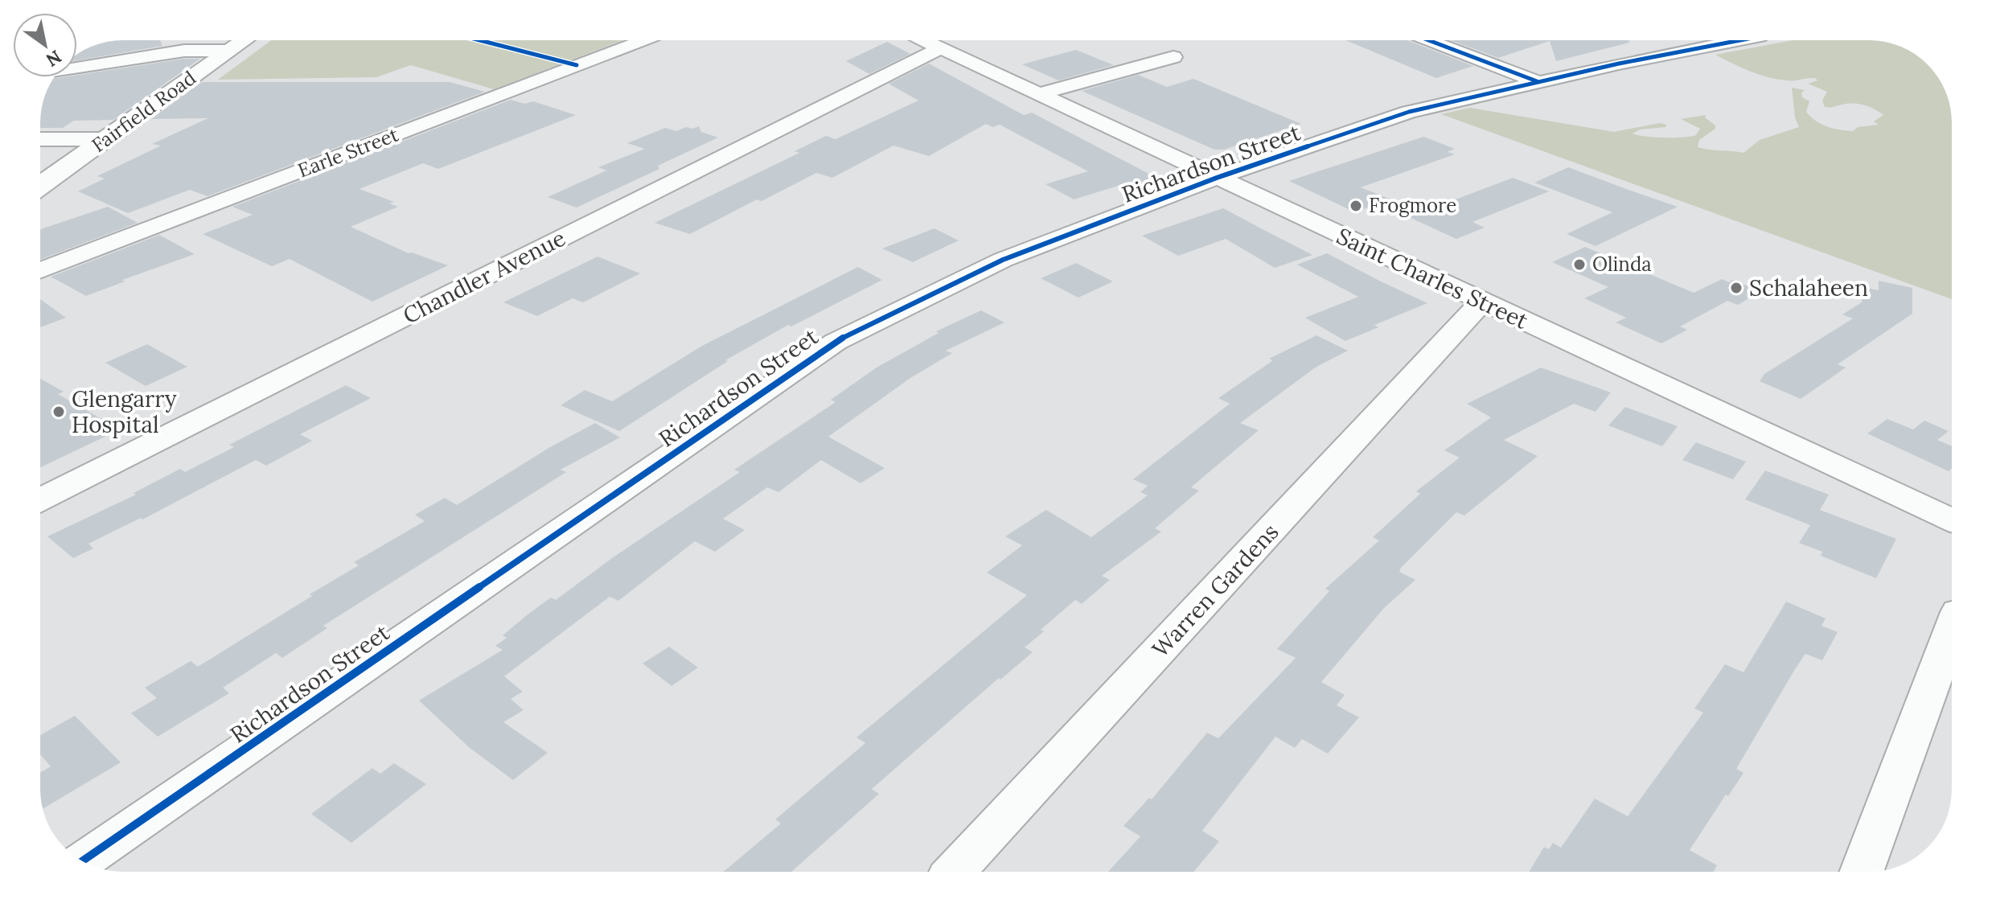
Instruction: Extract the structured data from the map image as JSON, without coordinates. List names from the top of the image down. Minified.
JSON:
{"streets":{"street":["Fairfield Road","Earle Street","Richardson Street","Chandler Avenue","Saint Charles Street","Warren Gardens"]},"crossings":[["Richardson Street","Saint Charles Street"],["Chandler Avenue","Saint Charles Street"],["Saint Charles Street","Warren Gardens"]],"places":["Frogmore","Olinda","Schalaheen","Glengarry Hospital"],"north":"bottom right"}
